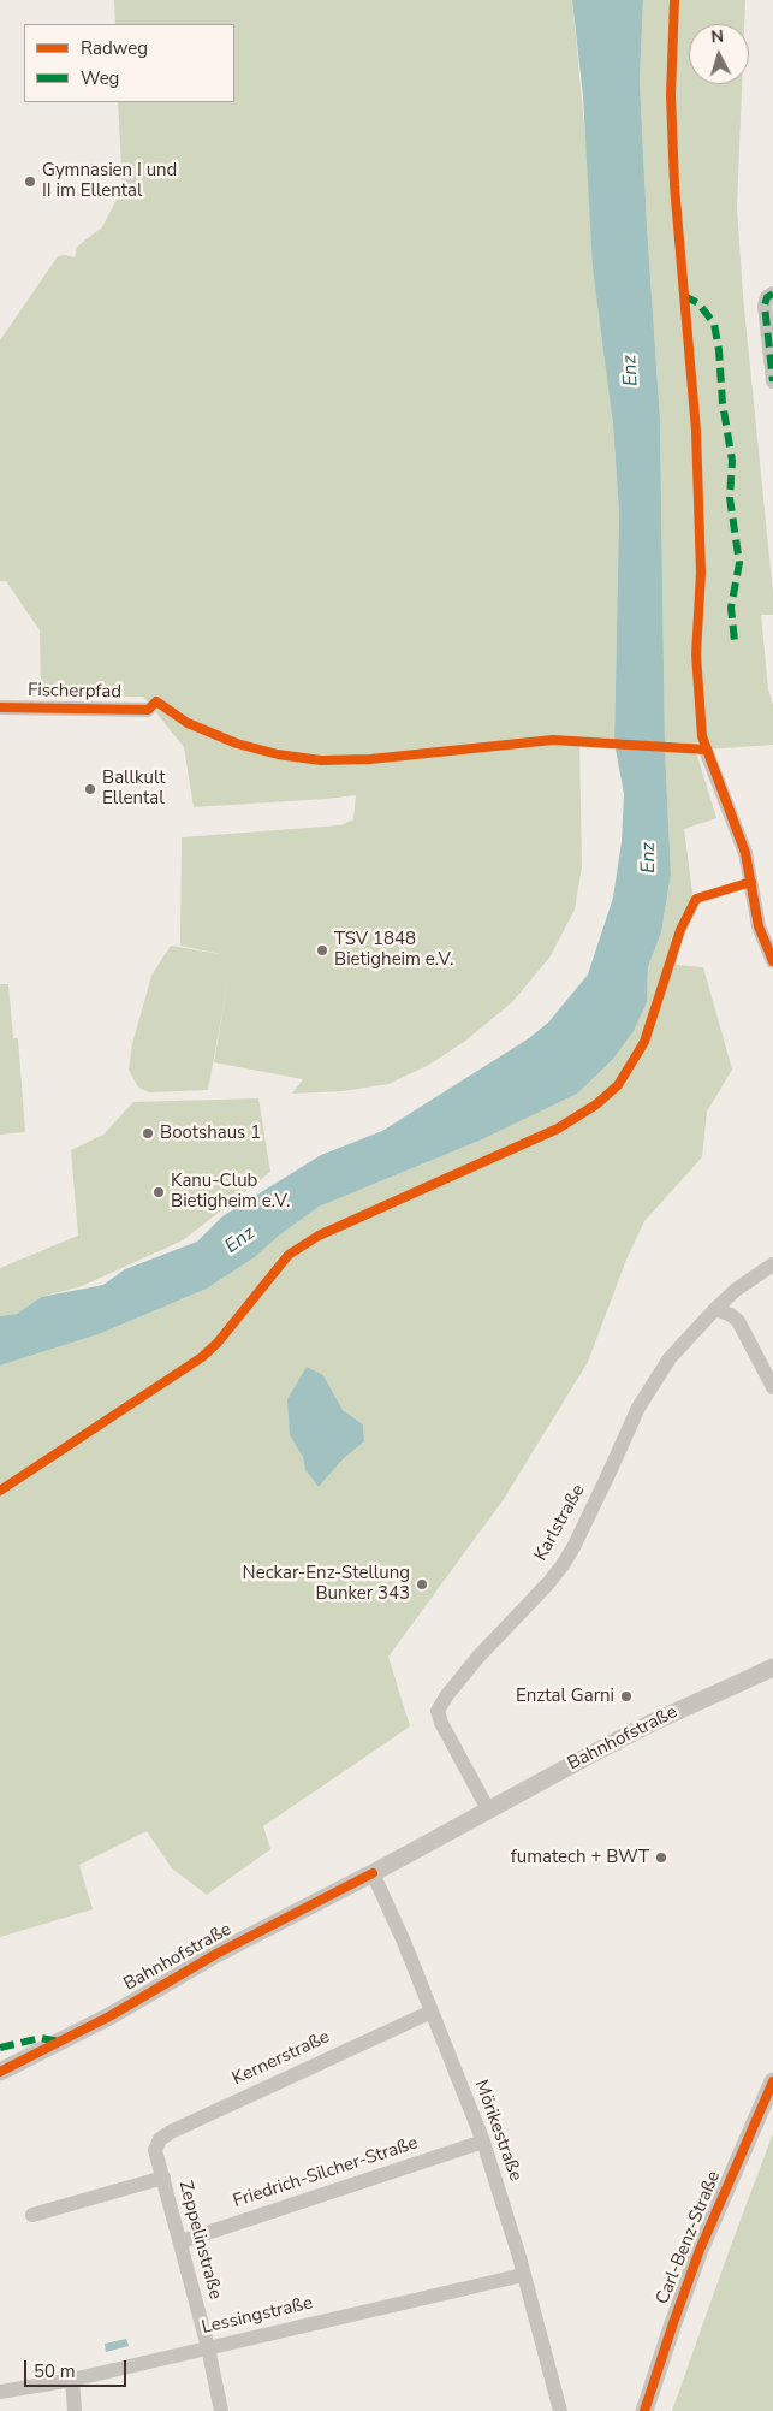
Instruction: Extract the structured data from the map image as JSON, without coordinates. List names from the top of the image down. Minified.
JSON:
{"streets":{"street":["Fischerpfad","Karlstraße","Bahnhofstraße","Kernerstraße","Mörikestraße","Friedrich-Silcher-Straße","Carl-Benz-Straße","Zeppelinstraße","Lessingstraße"]},"crossings":[["Karlstraße","Bahnhofstraße"],["Bahnhofstraße","Mörikestraße"],["Kernerstraße","Mörikestraße"],["Kernerstraße","Zeppelinstraße"],["Mörikestraße","Friedrich-Silcher-Straße"],["Mörikestraße","Lessingstraße"],["Friedrich-Silcher-Straße","Zeppelinstraße"],["Zeppelinstraße","Lessingstraße"]],"water":["Enz"],"places":["Gymnasien I und II im Ellental","Ballkult Ellental","TSV 1848 Bietigheim e.V.","Bootshaus 1","Kanu-Club Bietigheim e.V.","Neckar-Enz-Stellung Bunker 343","Enztal Garni","fumatech + BWT"],"legend":["Radweg","Weg"],"scale_bar":"50 m","north":"top"}
